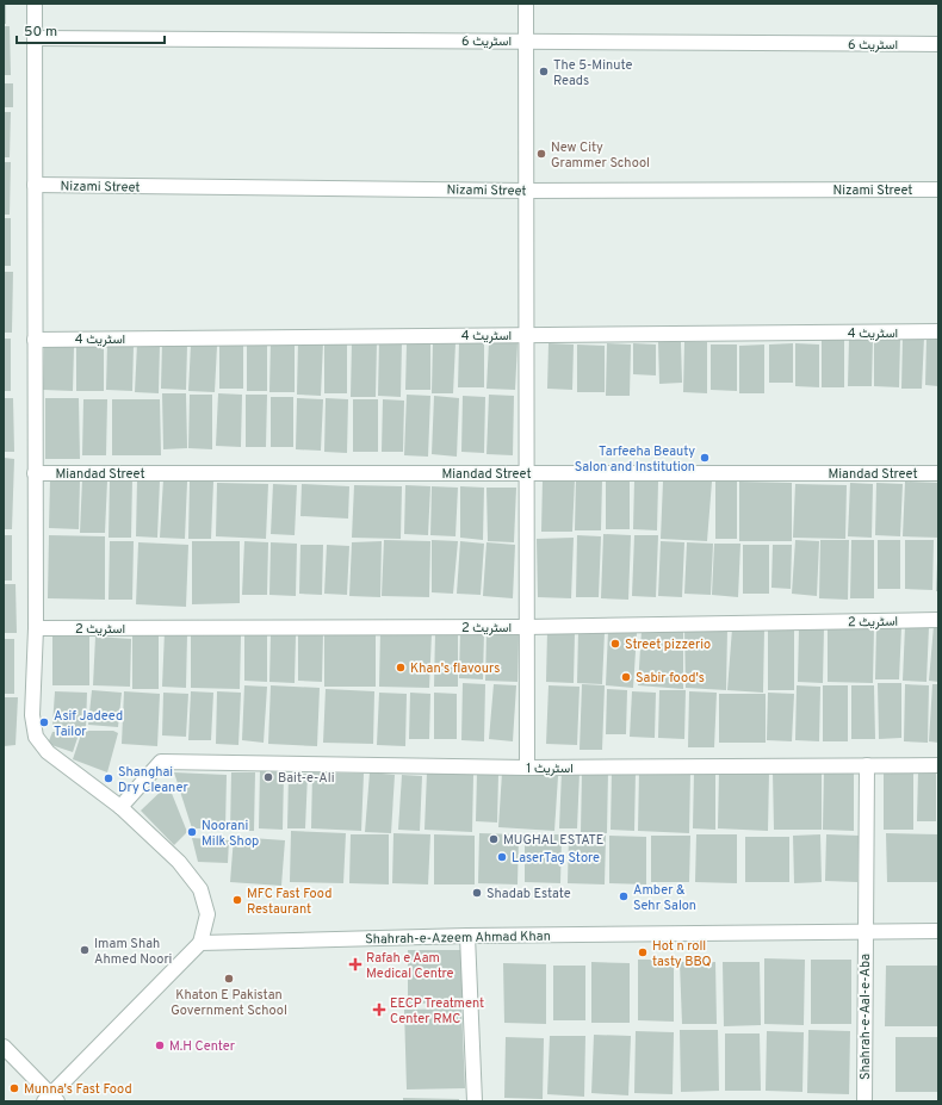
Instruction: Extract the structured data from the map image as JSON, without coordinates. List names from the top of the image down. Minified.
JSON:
{"streets":{"street":["اسٹریٹ 6","Nizami Street","اسٹریٹ 4","Miandad Street","اسٹریٹ 2","اسٹریٹ 1","Shahrah-e-Azeem Ahmad Khan","Shahrah-e-Aal-e-Aba"]},"crossings":[["اسٹریٹ 1","Shahrah-e-Aal-e-Aba"],["Shahrah-e-Azeem Ahmad Khan","Shahrah-e-Aal-e-Aba"]],"places":{"other":["The 5-Minute Reads","New City Grammer School","Tarfeeha Beauty Salon and Institution","Street pizzerio","Khan's flavours","Sabir food's","Asif Jadeed Tailor","Bait-e-Ali","Shanghai Dry Cleaner","Noorani Milk Shop","MUGHAL ESTATE","LaserTag Store","Shadab Estate","Amber & Sehr Salon","MFC Fast Food Restaurant","Imam Shah Ahmed Noori","Hot n roll tasty BBQ","Khaton E Pakistan Government School","M.H Center","Munna's Fast Food"],"health":["Rafah e Aam Medical Centre","EECP Treatment Center RMC"]},"scale_bar":"50 m"}
